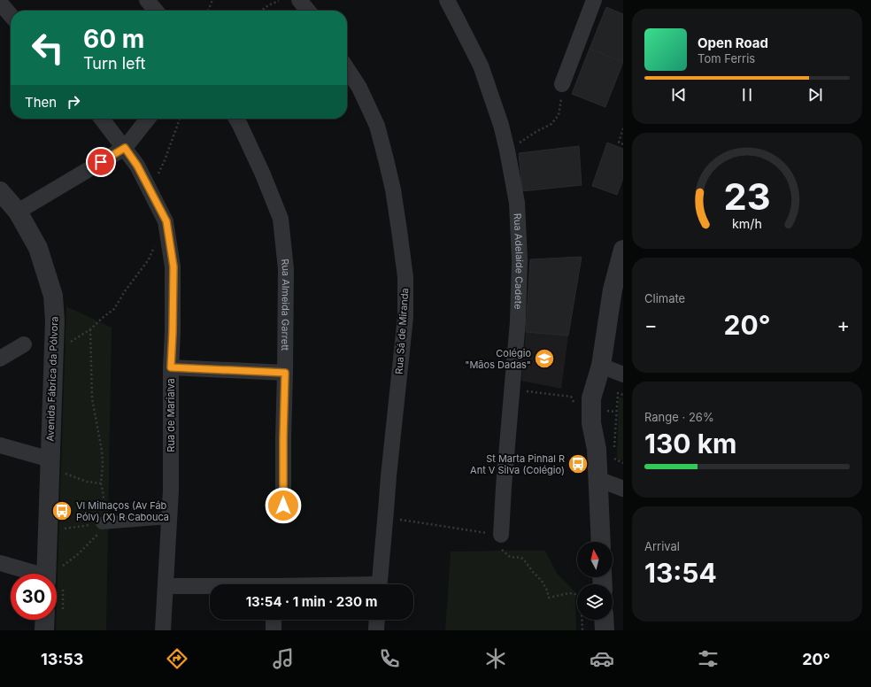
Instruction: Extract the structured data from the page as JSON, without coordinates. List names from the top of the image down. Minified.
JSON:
{"streets":{"street":["Rua Adelaide Cadete","Rua Almeida Garrett","Rua Sá de Miranda","Avenida Fábrica da Pólvora","Rua de Marialva"]},"places":{"school or university":["Colégio \"Mãos Dadas\""],"bus stop":["St Marta Pinhal R Ant V Silva (Colégio)","Vl Milhaços (Av Fáb Pólv) (X) R Cabouca"]},"north":"top","page":{"turn":["60 m","Turn left"],"song":["Open Road","Tom Ferris"],"then":"Then","tile":["Climate",["Range · 26%","130 km"],["Arrival","13:54"]],"heat":["−","20°","+"],"limit":"30","trip":"13:54 · 1 min · 230 m","tabs":["13:53","20°"],"gauge":["23","km/h"]}}
